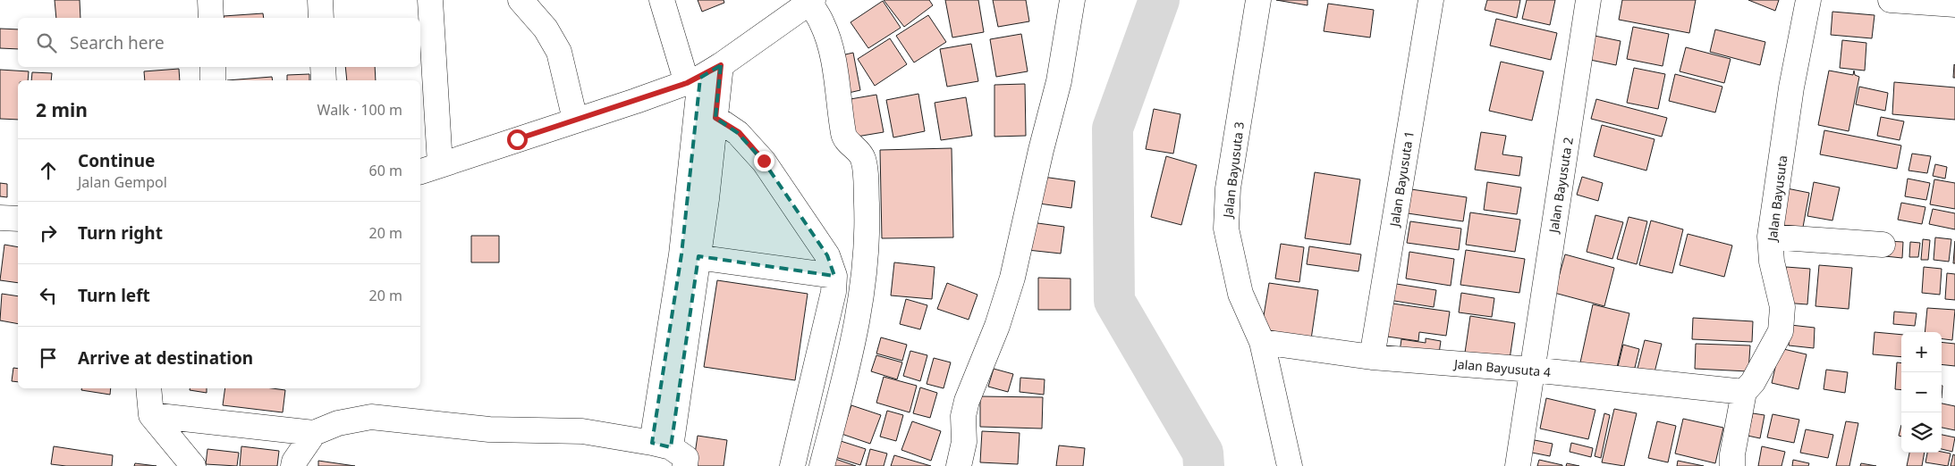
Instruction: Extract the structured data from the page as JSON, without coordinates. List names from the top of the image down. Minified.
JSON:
{"streets":{"street":["Jalan Bayusuta 3","Jalan Bayusuta 1","Jalan Bayusuta 2","Jalan Bayusuta","Jalan Bayusuta 4"]},"crossings":[["Jalan Bayusuta 3","Jalan Bayusuta 4"],["Jalan Bayusuta 1","Jalan Bayusuta 4"],["Jalan Bayusuta 2","Jalan Bayusuta 4"],["Jalan Bayusuta","Jalan Bayusuta 4"]],"page":{"search":"Search here","heading":["2 min","Walk · 100 m"],"list":[["Continue","Jalan Gempol","60 m"],["Turn right","20 m"],["Turn left","20 m"],"Arrive at destination"],"map_buttons":["+","−"]}}
